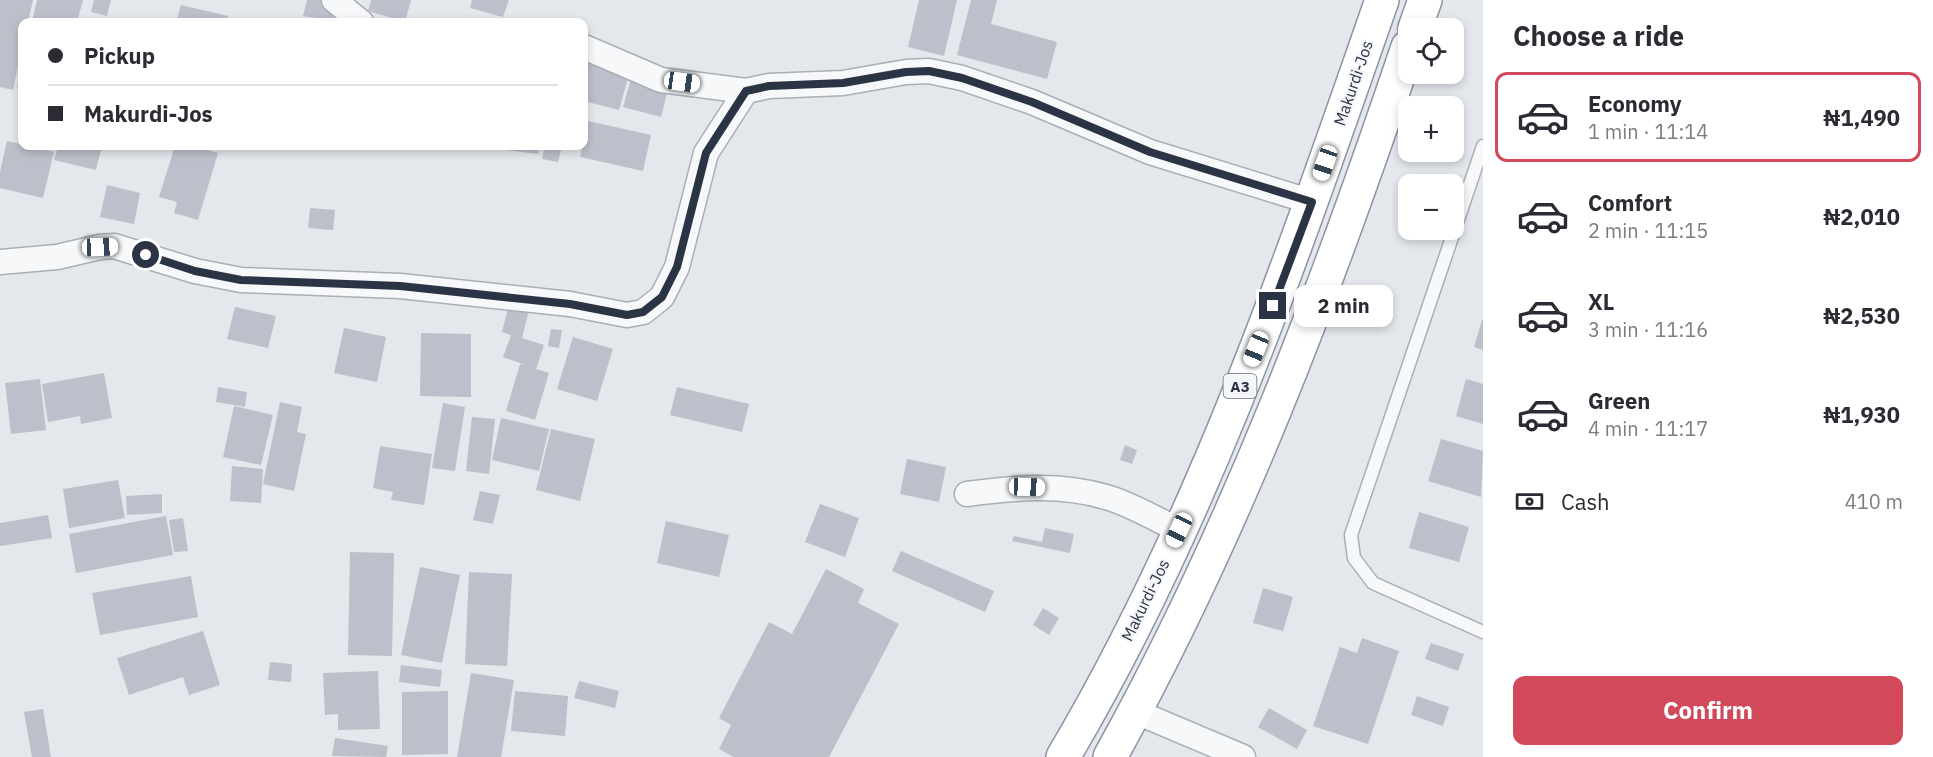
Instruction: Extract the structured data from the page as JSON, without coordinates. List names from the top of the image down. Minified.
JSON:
{"streets":{"highway":["Makurdi-Jos","A3"]},"page":{"heading":"Choose a ride","map_buttons":["+","−"],"banner":["Pickup","Makurdi-Jos"],"list":[{"name":"Economy","note":"1 min · 11:14","value":"₦1,490"},{"name":"Comfort","note":"2 min · 11:15","value":"₦2,010"},{"name":"XL","note":"3 min · 11:16","value":"₦2,530"},{"name":"Green","note":"4 min · 11:17","value":"₦1,930"}],"bubble":"2 min","pay":["Cash","410 m"],"buttons":"Confirm"}}
